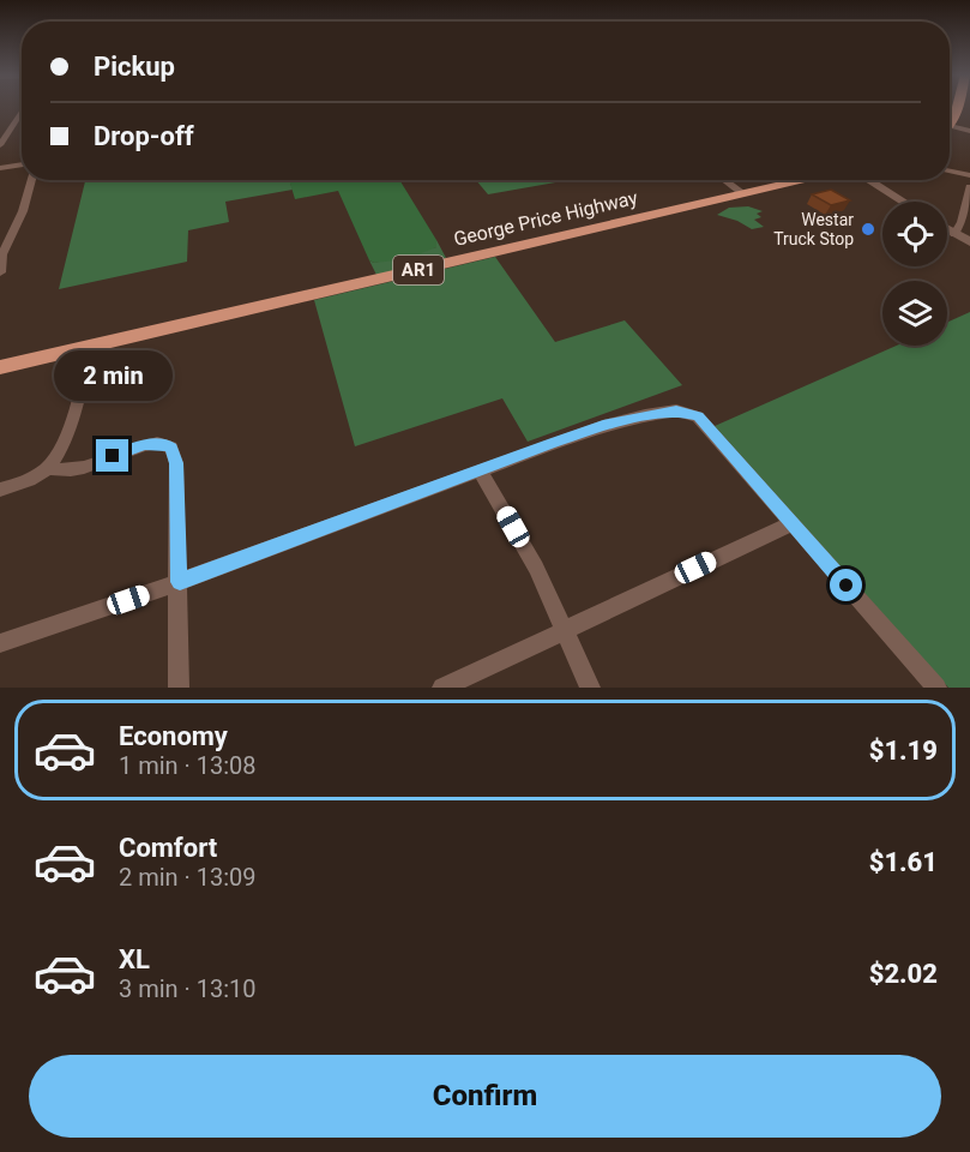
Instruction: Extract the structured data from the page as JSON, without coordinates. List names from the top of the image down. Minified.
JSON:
{"streets":{"highway":["George Price Highway","AR1"]},"places":["Westar Truck Stop"],"page":{"banner":["Pickup","Drop-off"],"bubble":"2 min","list":[{"name":"Economy","note":"1 min · 13:08","value":"$1.19"},{"name":"Comfort","note":"2 min · 13:09","value":"$1.61"},{"name":"XL","note":"3 min · 13:10","value":"$2.02"}],"buttons":"Confirm"}}
